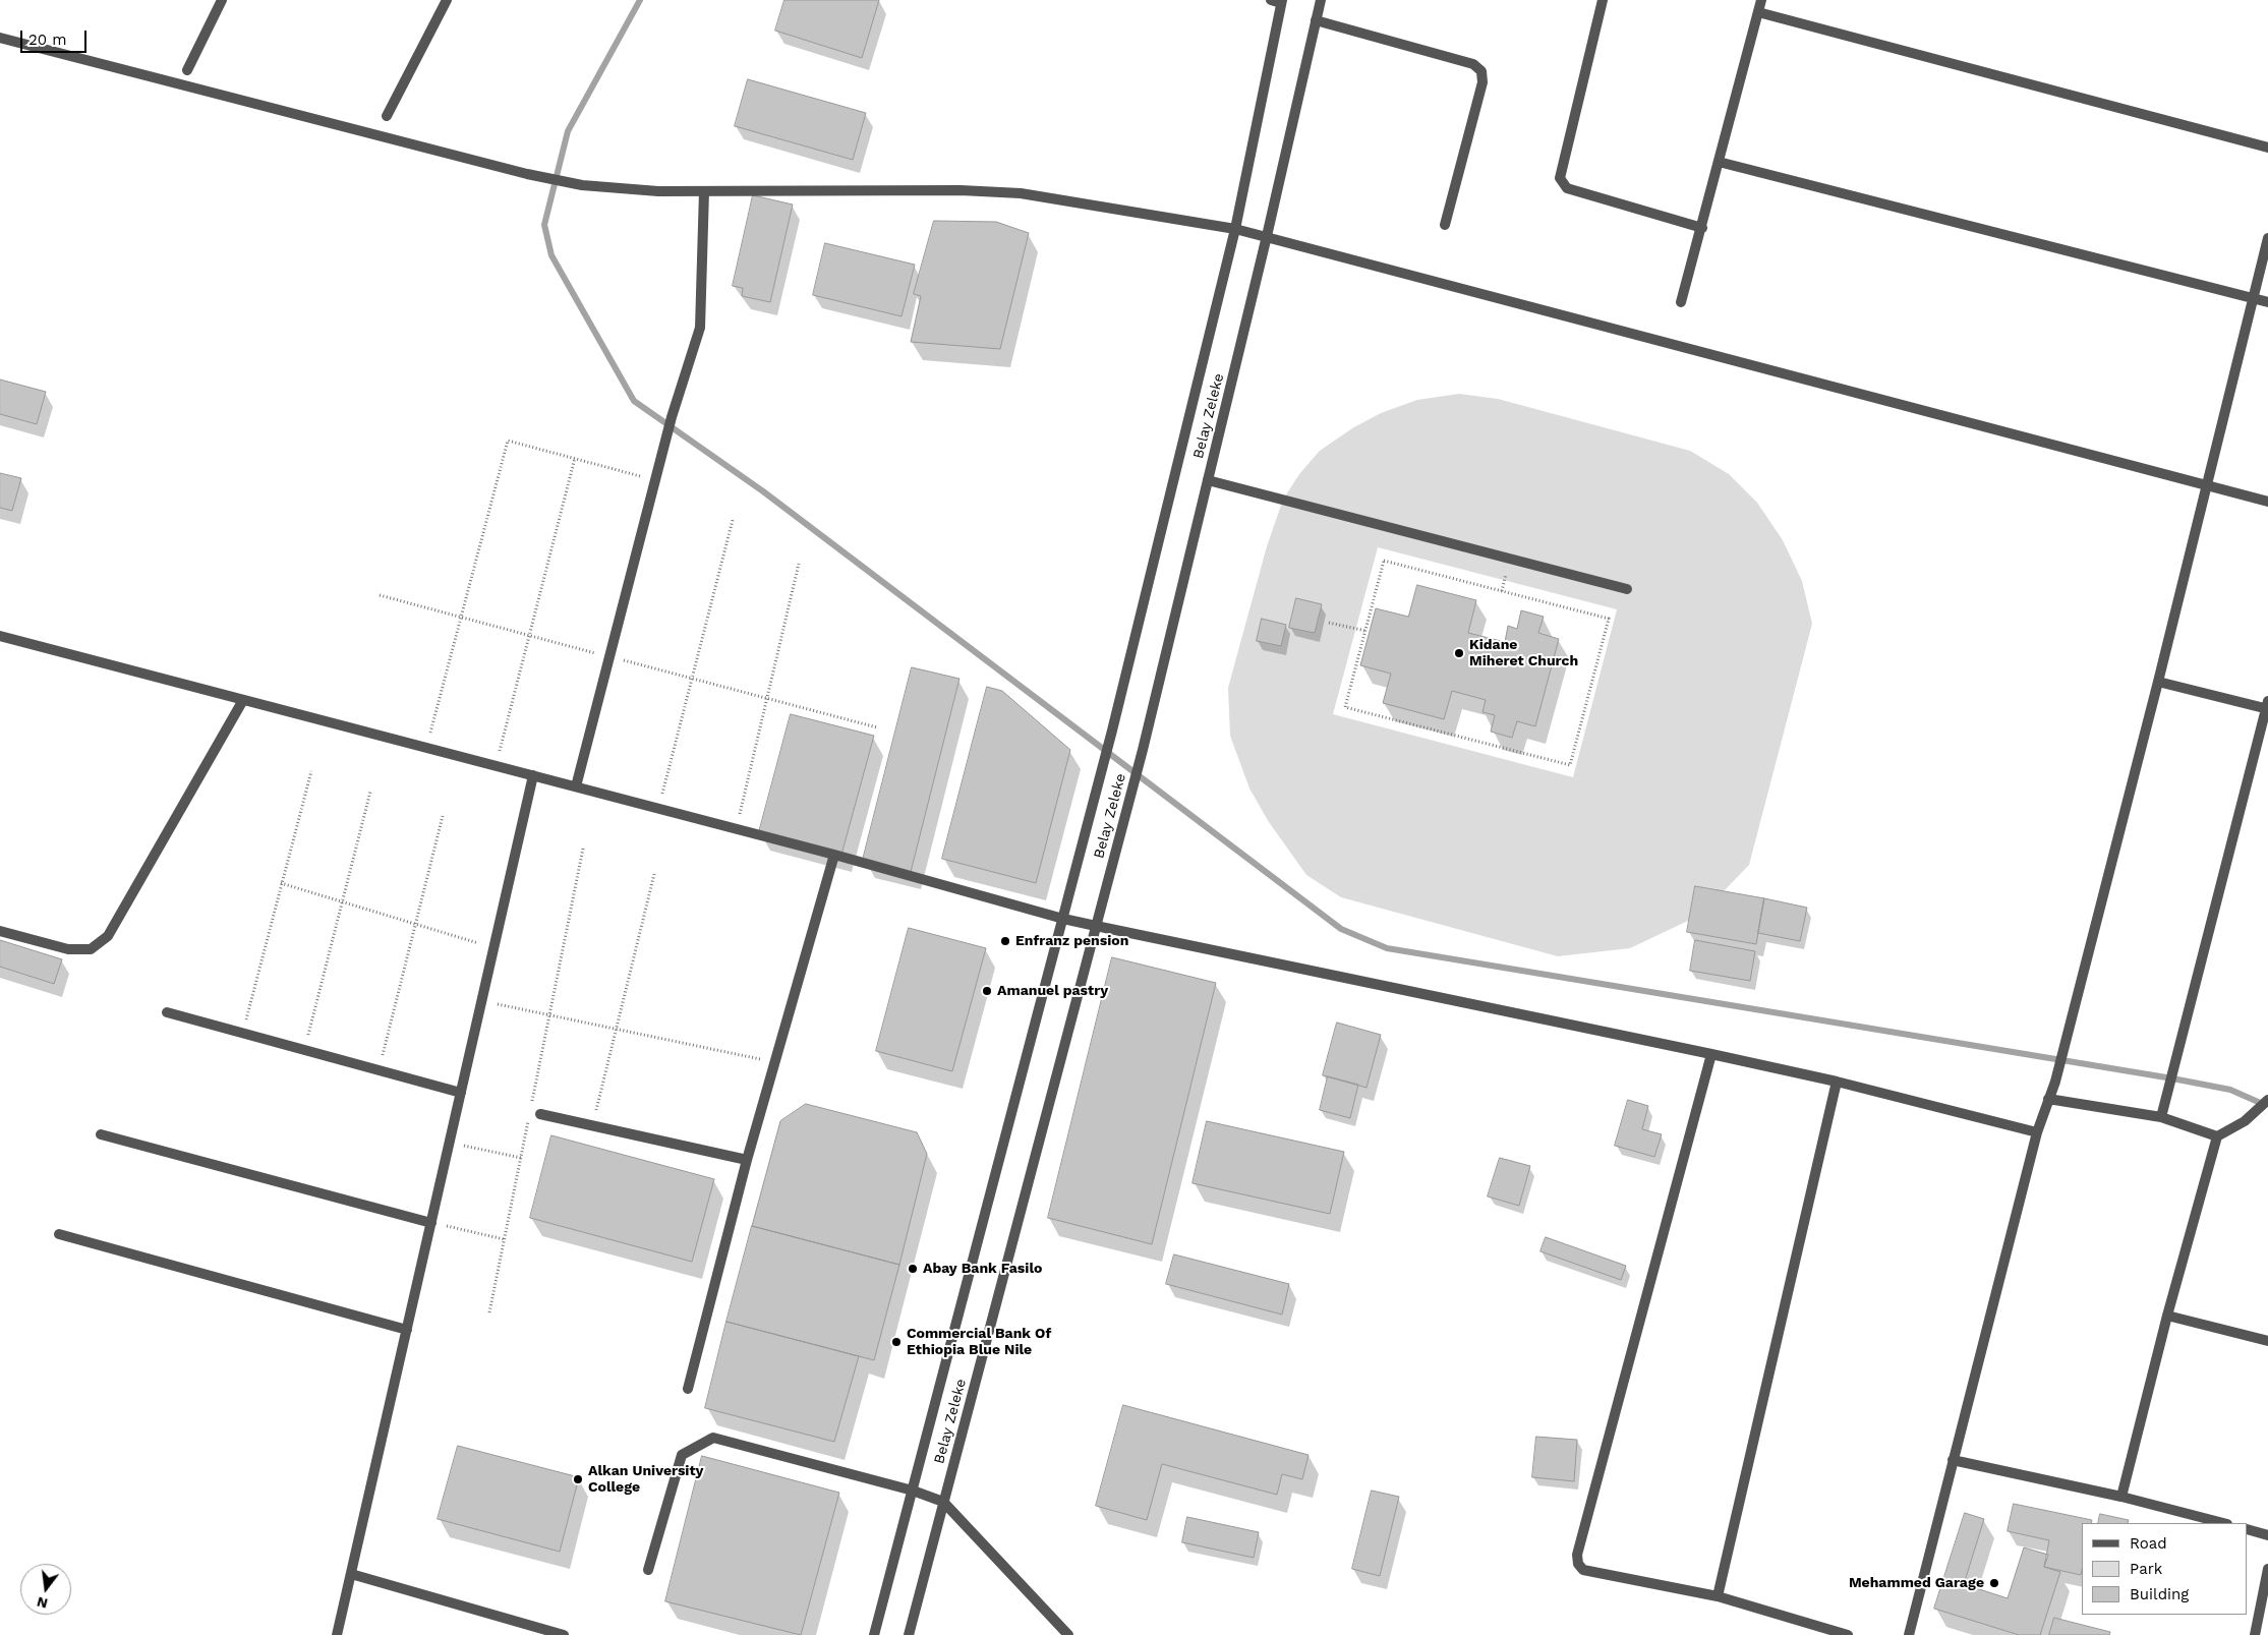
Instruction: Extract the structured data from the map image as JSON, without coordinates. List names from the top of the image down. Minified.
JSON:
{"streets":{"street":["Belay Zeleke"]},"places":["Kidane Miheret Church","Enfranz pension","Amanuel pastry","Abay Bank Fasilo","Commercial Bank Of Ethiopia Blue Nile","Alkan University College","Mehammed Garage"],"legend":["Road","Park","Building"],"scale_bar":"20 m","north":"bottom"}
